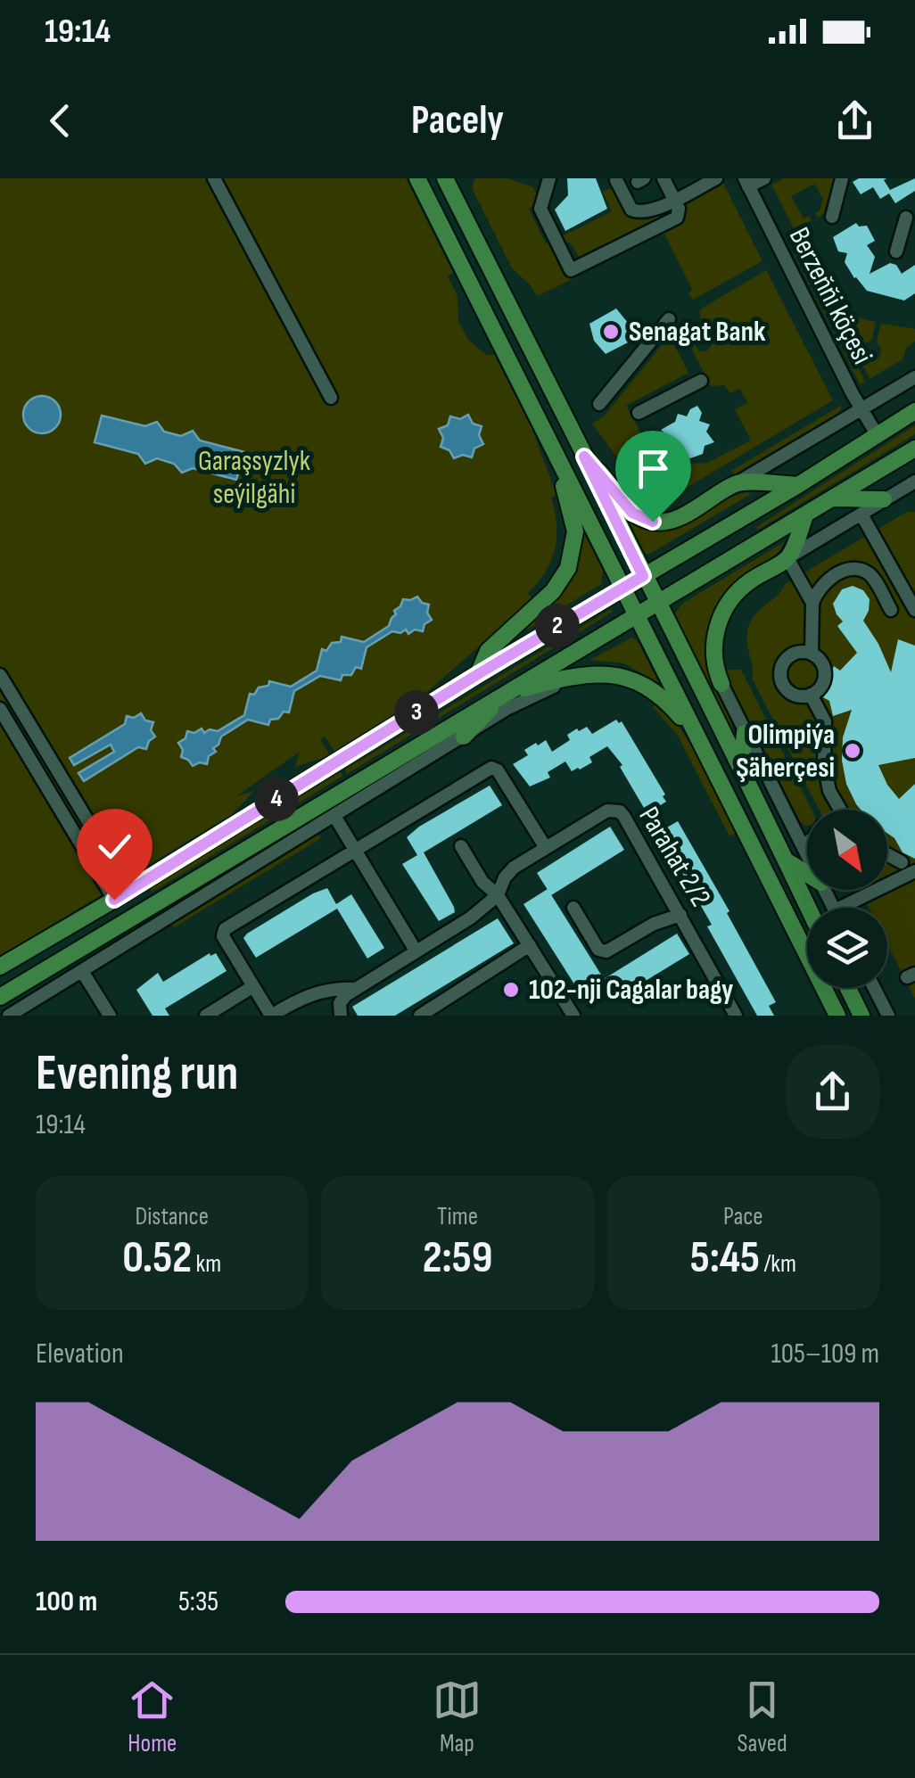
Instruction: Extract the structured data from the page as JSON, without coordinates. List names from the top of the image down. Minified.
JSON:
{"streets":{"street":["Berzeňňi köçesi","Parahat 2/2"]},"parks":["Garaşsyzlyk seýilgähi"],"places":["Senagat Bank","Olimpiýa Şäherçesi","102-nji Cagalar bagy"],"north":"bottom right","page":{"status":"19:14","header":"Pacely","pins":["2","3","4"],"heading":["Evening run","19:14"],"stats":[["Distance","0.52 km"],["Time","2:59"],["Pace","5:45 /km"]],"chart":["Elevation","105–109 m"],"list":[{"name":"100 m","note":"5:35"}],"tabs":["Home","Map","Saved"]}}
